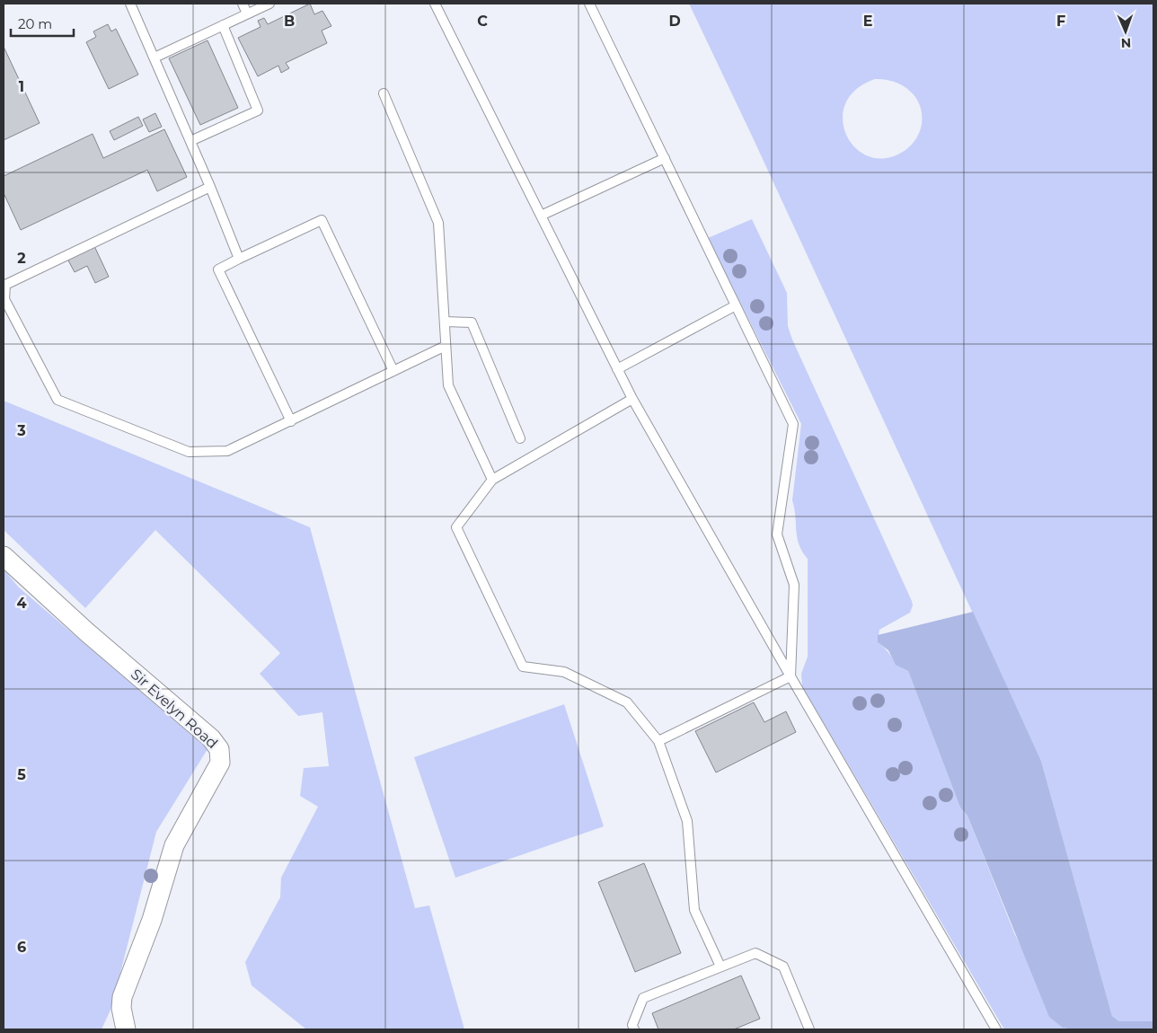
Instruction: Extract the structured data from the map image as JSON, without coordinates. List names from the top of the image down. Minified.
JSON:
{"streets":{"street":["Sir Evelyn Road"]},"scale_bar":"20 m","north":"bottom","grid":{"columns":["B","C","D","E","F"],"rows":["1","2","3","4","5","6"]}}
